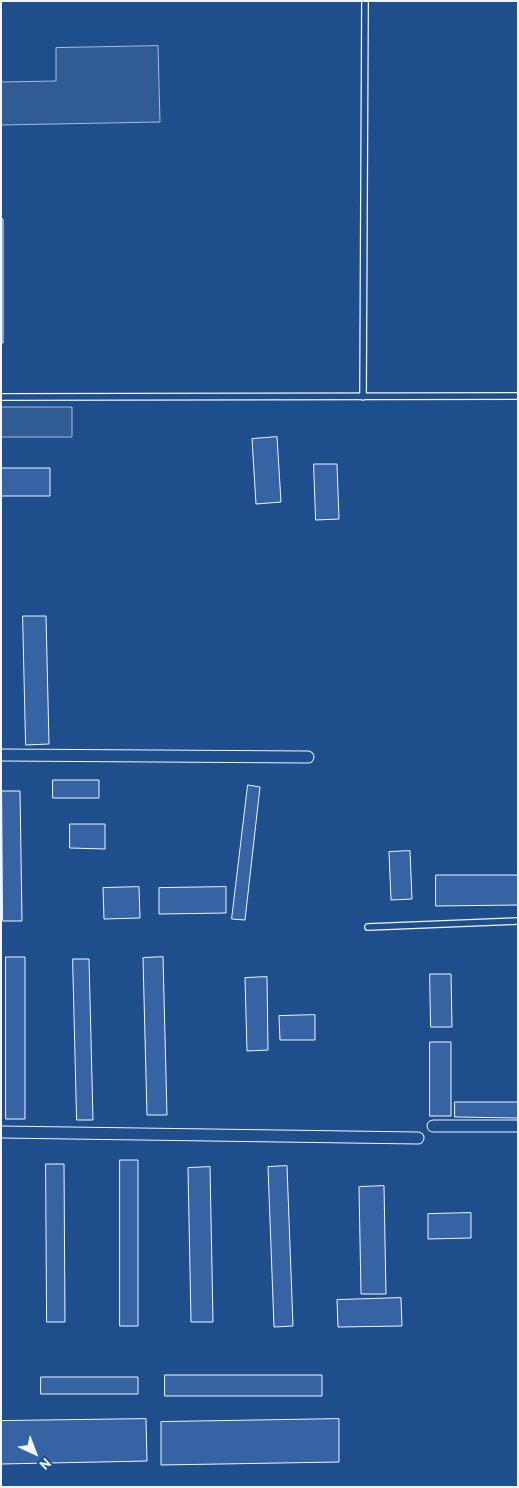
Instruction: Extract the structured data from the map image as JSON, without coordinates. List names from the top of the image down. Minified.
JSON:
{"north":"bottom right"}
